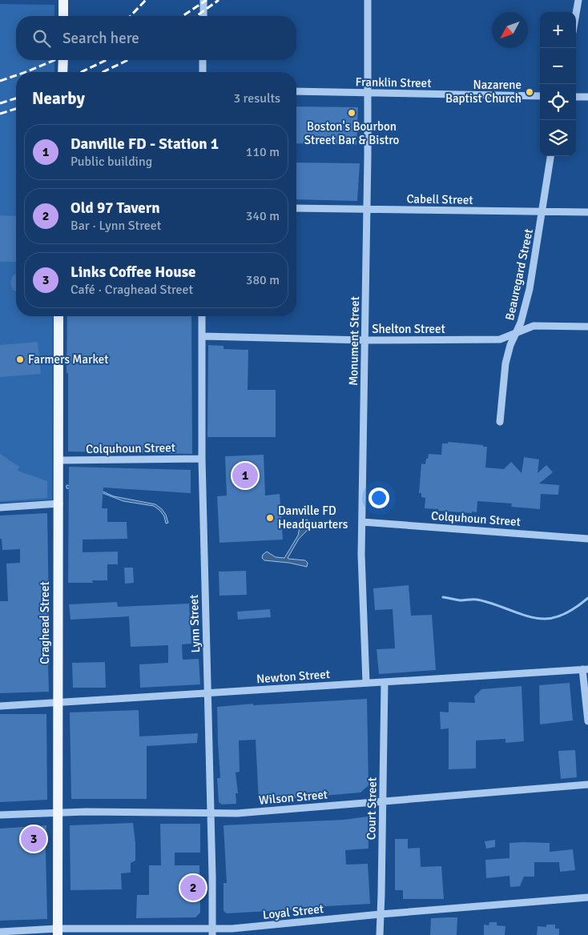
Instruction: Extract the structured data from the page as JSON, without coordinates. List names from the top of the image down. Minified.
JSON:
{"streets":{"main road":["Craghead Street"],"street":["Franklin Street","Cabell Street","Beauregard Street","Shelton Street","Monument Street","Colquhoun Street","Lynn Street","Newton Street","Wilson Street","Court Street","Loyal Street"]},"crossings":[["Franklin Street","Monument Street"],["Cabell Street","Beauregard Street"],["Cabell Street","Monument Street"],["Beauregard Street","Shelton Street"],["Shelton Street","Monument Street"],["Shelton Street","Lynn Street"],["Monument Street","Colquhoun Street"],["Monument Street","Newton Street"],["Colquhoun Street","Craghead Street"],["Colquhoun Street","Lynn Street"],["Craghead Street","Newton Street"],["Craghead Street","Wilson Street"],["Craghead Street","Loyal Street"],["Lynn Street","Newton Street"],["Lynn Street","Wilson Street"],["Lynn Street","Loyal Street"],["Newton Street","Court Street"],["Wilson Street","Court Street"],["Court Street","Loyal Street"]],"places":["Nazarene Baptist Church","Boston's Bourbon Street Bar & Bistro","Farmers Market","Danville FD Headquarters"],"north":"bottom left","page":{"map_buttons":["+","−"],"search":"Search here","heading":["Nearby","3 results"],"list":[{"mark":"1","name":"Danville FD - Station 1","note":"Public building","value":"110 m"},{"mark":"2","name":"Old 97 Tavern","note":"Bar · Lynn Street","value":"340 m"},{"mark":"3","name":"Links Coffee House","note":"Café · Craghead Street","value":"380 m"}],"pins":["1","3","2"]}}
